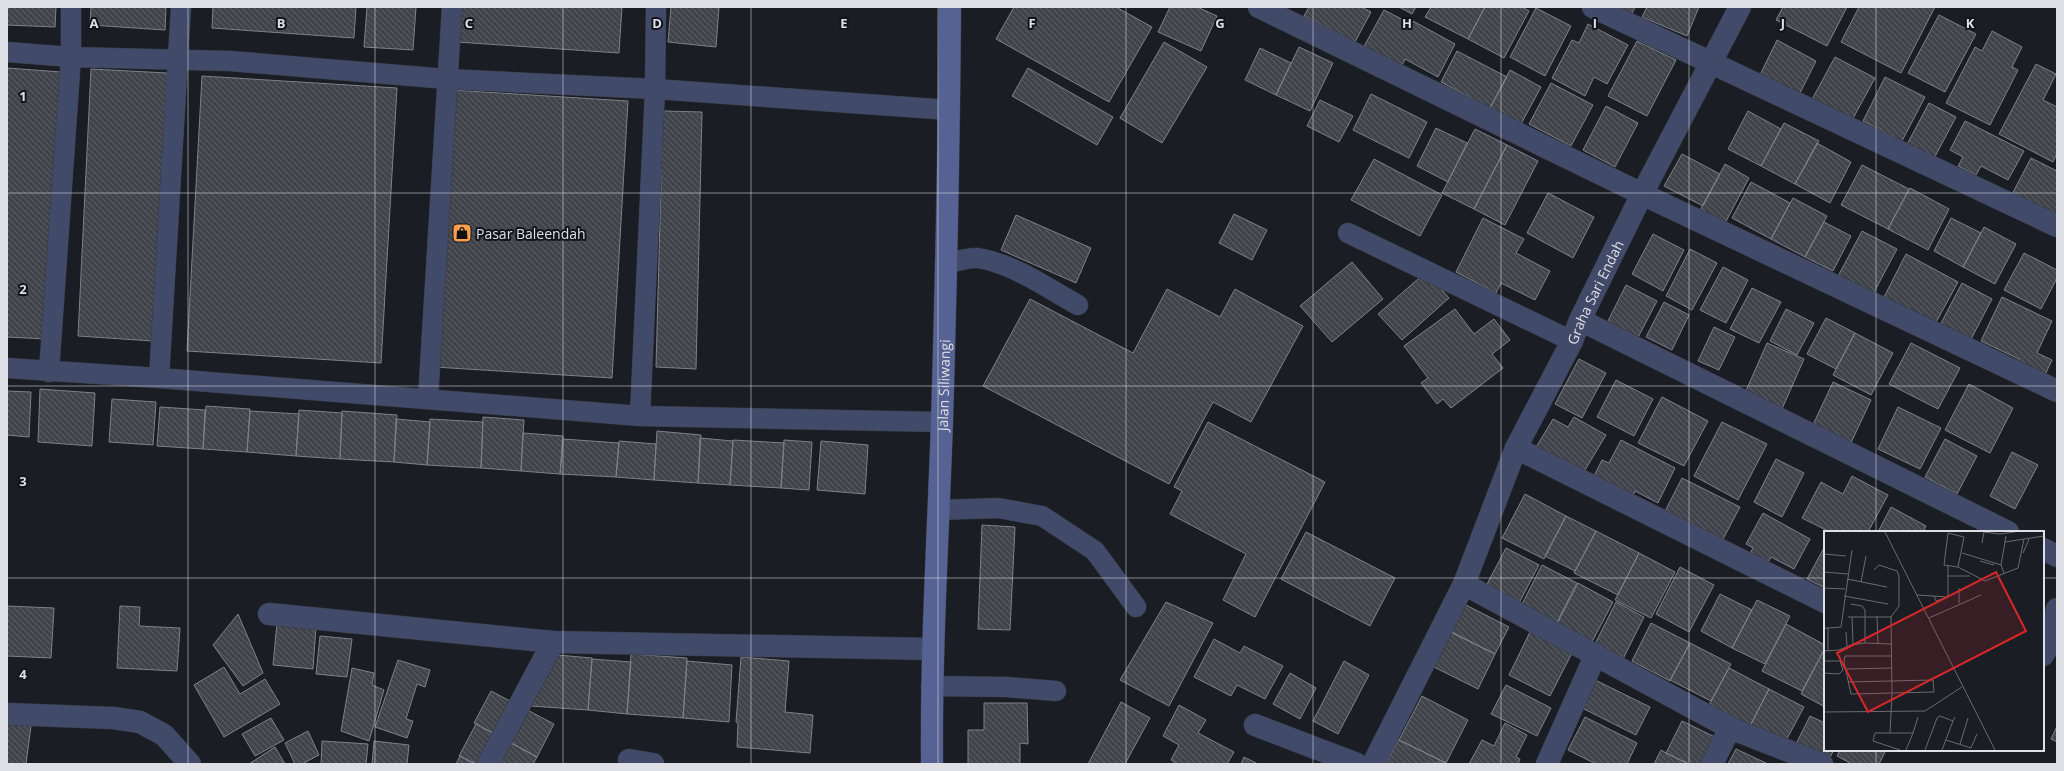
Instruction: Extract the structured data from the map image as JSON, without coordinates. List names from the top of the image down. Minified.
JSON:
{"streets":{"main road":["Jalan Siliwangi"],"street":["Graha Sari Endah"]},"places":{"shop":["Pasar Baleendah"]},"grid":{"columns":["A","B","C","D","E","F","G","H","I","J","K"],"rows":["1","2","3","4"]}}
